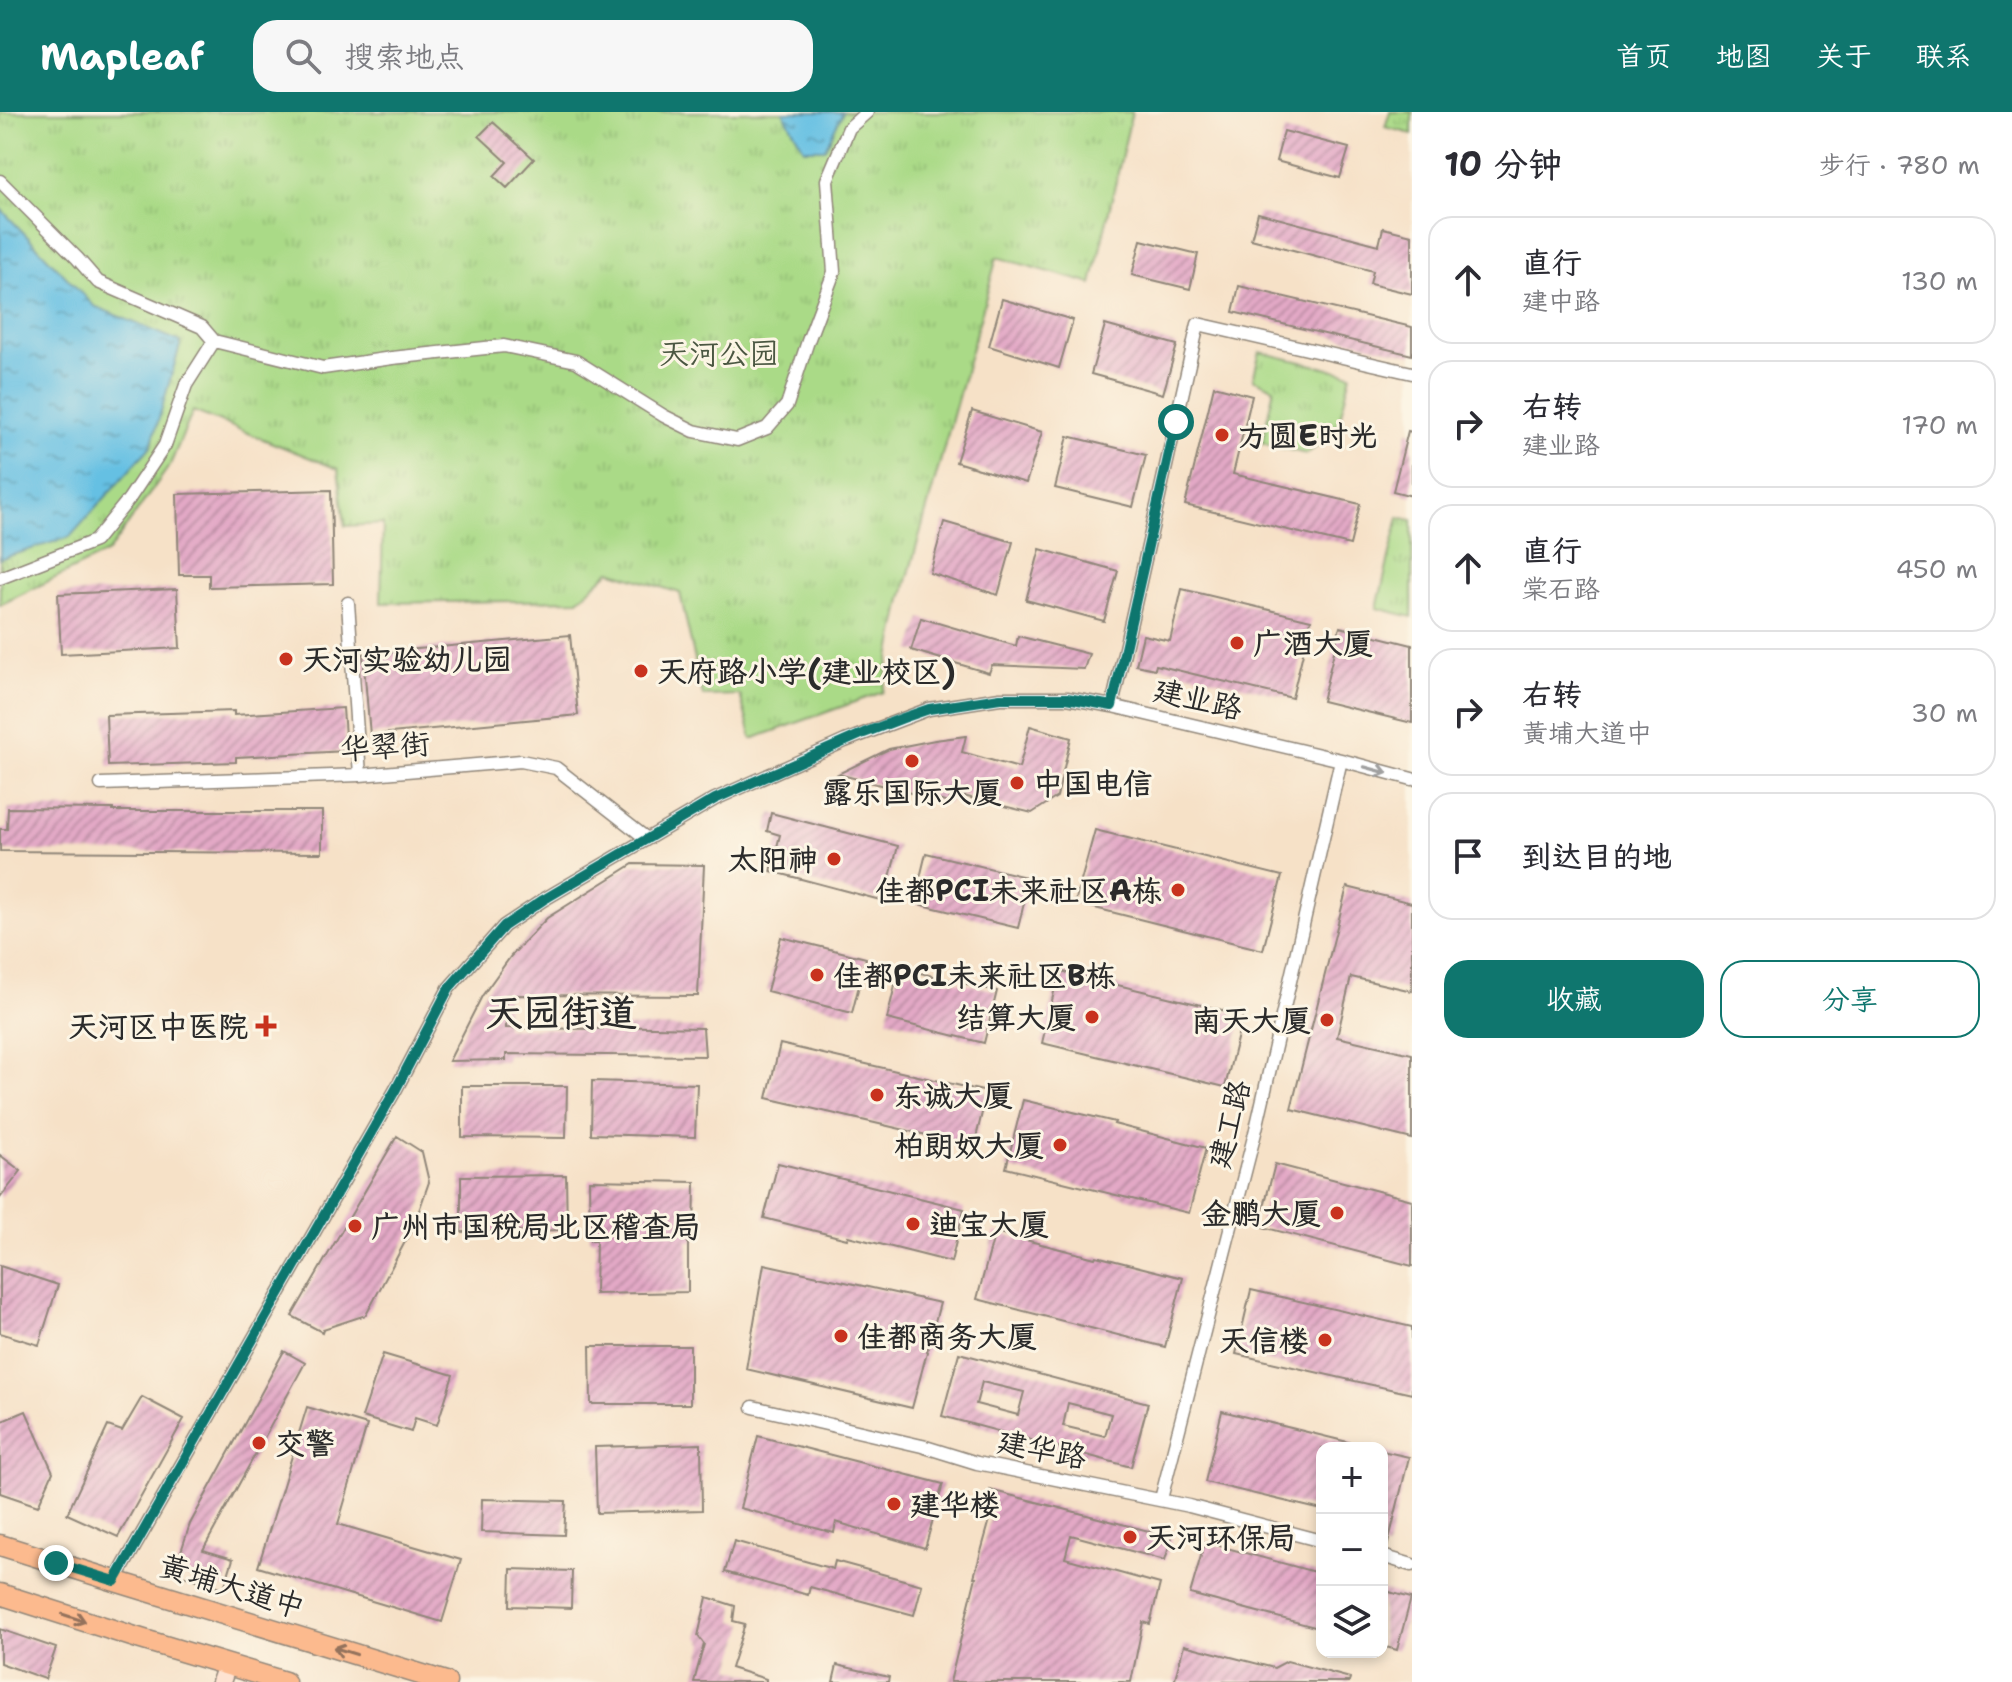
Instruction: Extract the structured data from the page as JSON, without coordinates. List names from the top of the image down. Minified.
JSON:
{"streets":{"main road":["黄埔大道中"],"street":["建业路","华翠街","建工路","建华路"]},"crossings":[["建业路","华翠街"],["建业路","建工路"],["建业路","黄埔大道中"],["建工路","建华路"]],"districts":["天园街道"],"parks":["天河公园"],"places":{"other":["方圆E时光","广酒大厦","天河实验幼儿园","天府路小学(建业校区)","露乐国际大厦","中国电信","太阳神","佳都PCI未来社区A栋","佳都PCI未来社区B栋","结算大厦","南天大厦","东诚大厦","柏朗奴大厦","金鹏大厦","迪宝大厦","广州市国税局北区稽查局","佳都商务大厦","天信楼","交警","建华楼","天河环保局"],"health":["天河区中医院"]},"page":{"header":"Mapleaf","search":"搜索地点","nav":["首页","地图","关于","联系"],"heading":["10 分钟","步行 · 780 m"],"list":[["直行","建中路","130 m"],["右转","建业路","170 m"],["直行","棠石路","450 m"],["右转","黄埔大道中","30 m"],"到达目的地"],"buttons":["收藏","分享"],"map_buttons":["+","−"]}}
